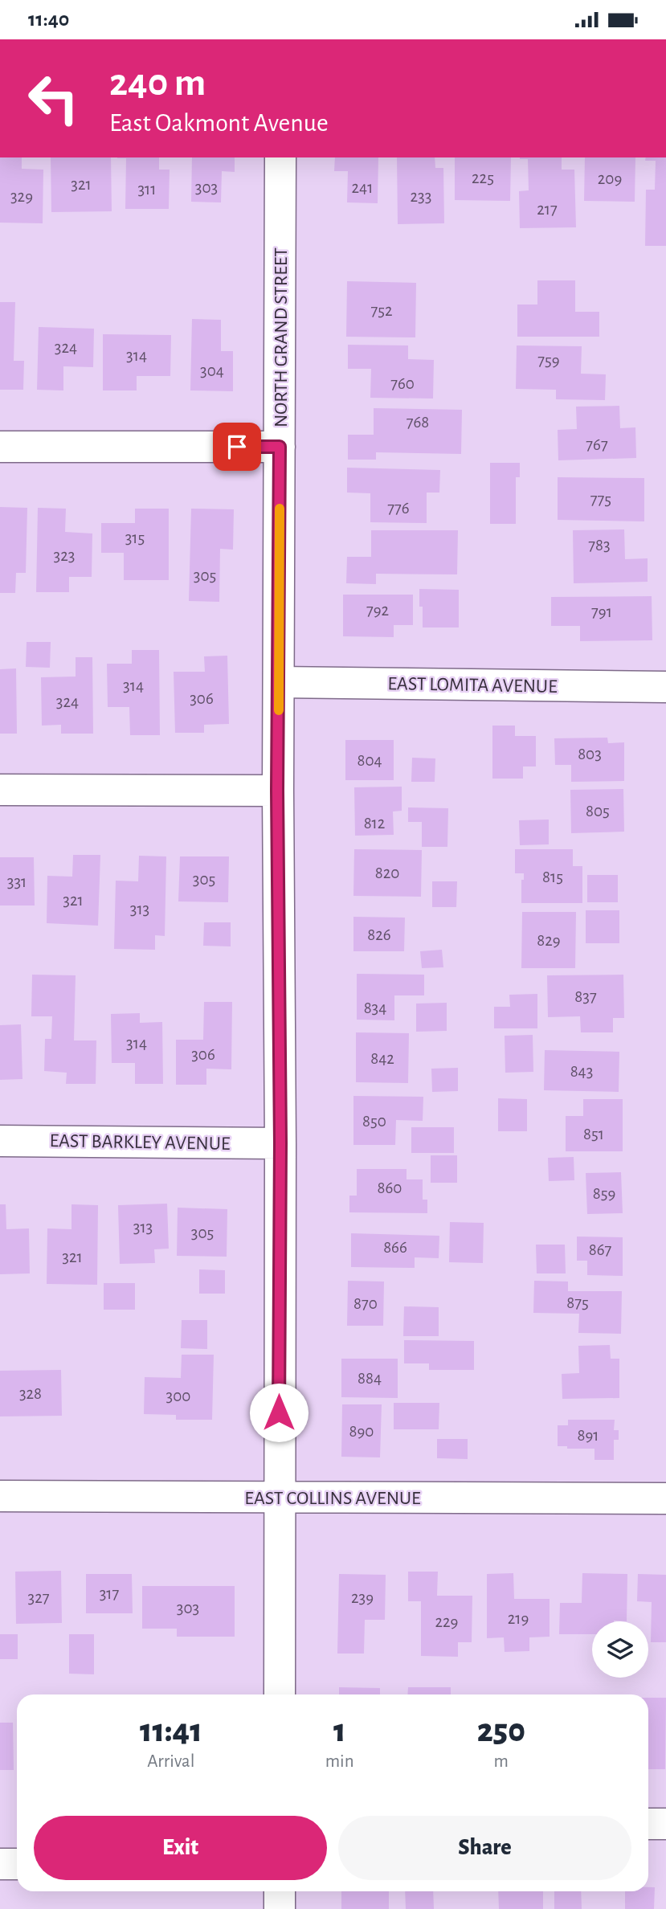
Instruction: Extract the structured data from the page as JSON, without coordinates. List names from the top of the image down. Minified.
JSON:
{"streets":{"street":["NORTH GRAND STREET","EAST LOMITA AVENUE","EAST BARKLEY AVENUE","EAST COLLINS AVENUE"]},"crossings":[["NORTH GRAND STREET","EAST LOMITA AVENUE"],["NORTH GRAND STREET","EAST BARKLEY AVENUE"],["NORTH GRAND STREET","EAST COLLINS AVENUE"]],"house_numbers":["225","209","321","303","241","311","329","233","217","752","324","314","759","304","760","768","767","775","776","315","783","323","305","792","791","314","306","324","803","804","805","812","820","815","305","331","321","313","826","829","837","834","314","306","842","843","850","851","860","859","313","305","866","867","321","875","870","884","328","300","890","891","317","327","239","303","219","229"],"page":{"status":"11:40","turn":["240 m","East Oakmont Avenue"],"eta":["11:41","Arrival","1","min","250","m"],"buttons":["Exit","Share"]}}
